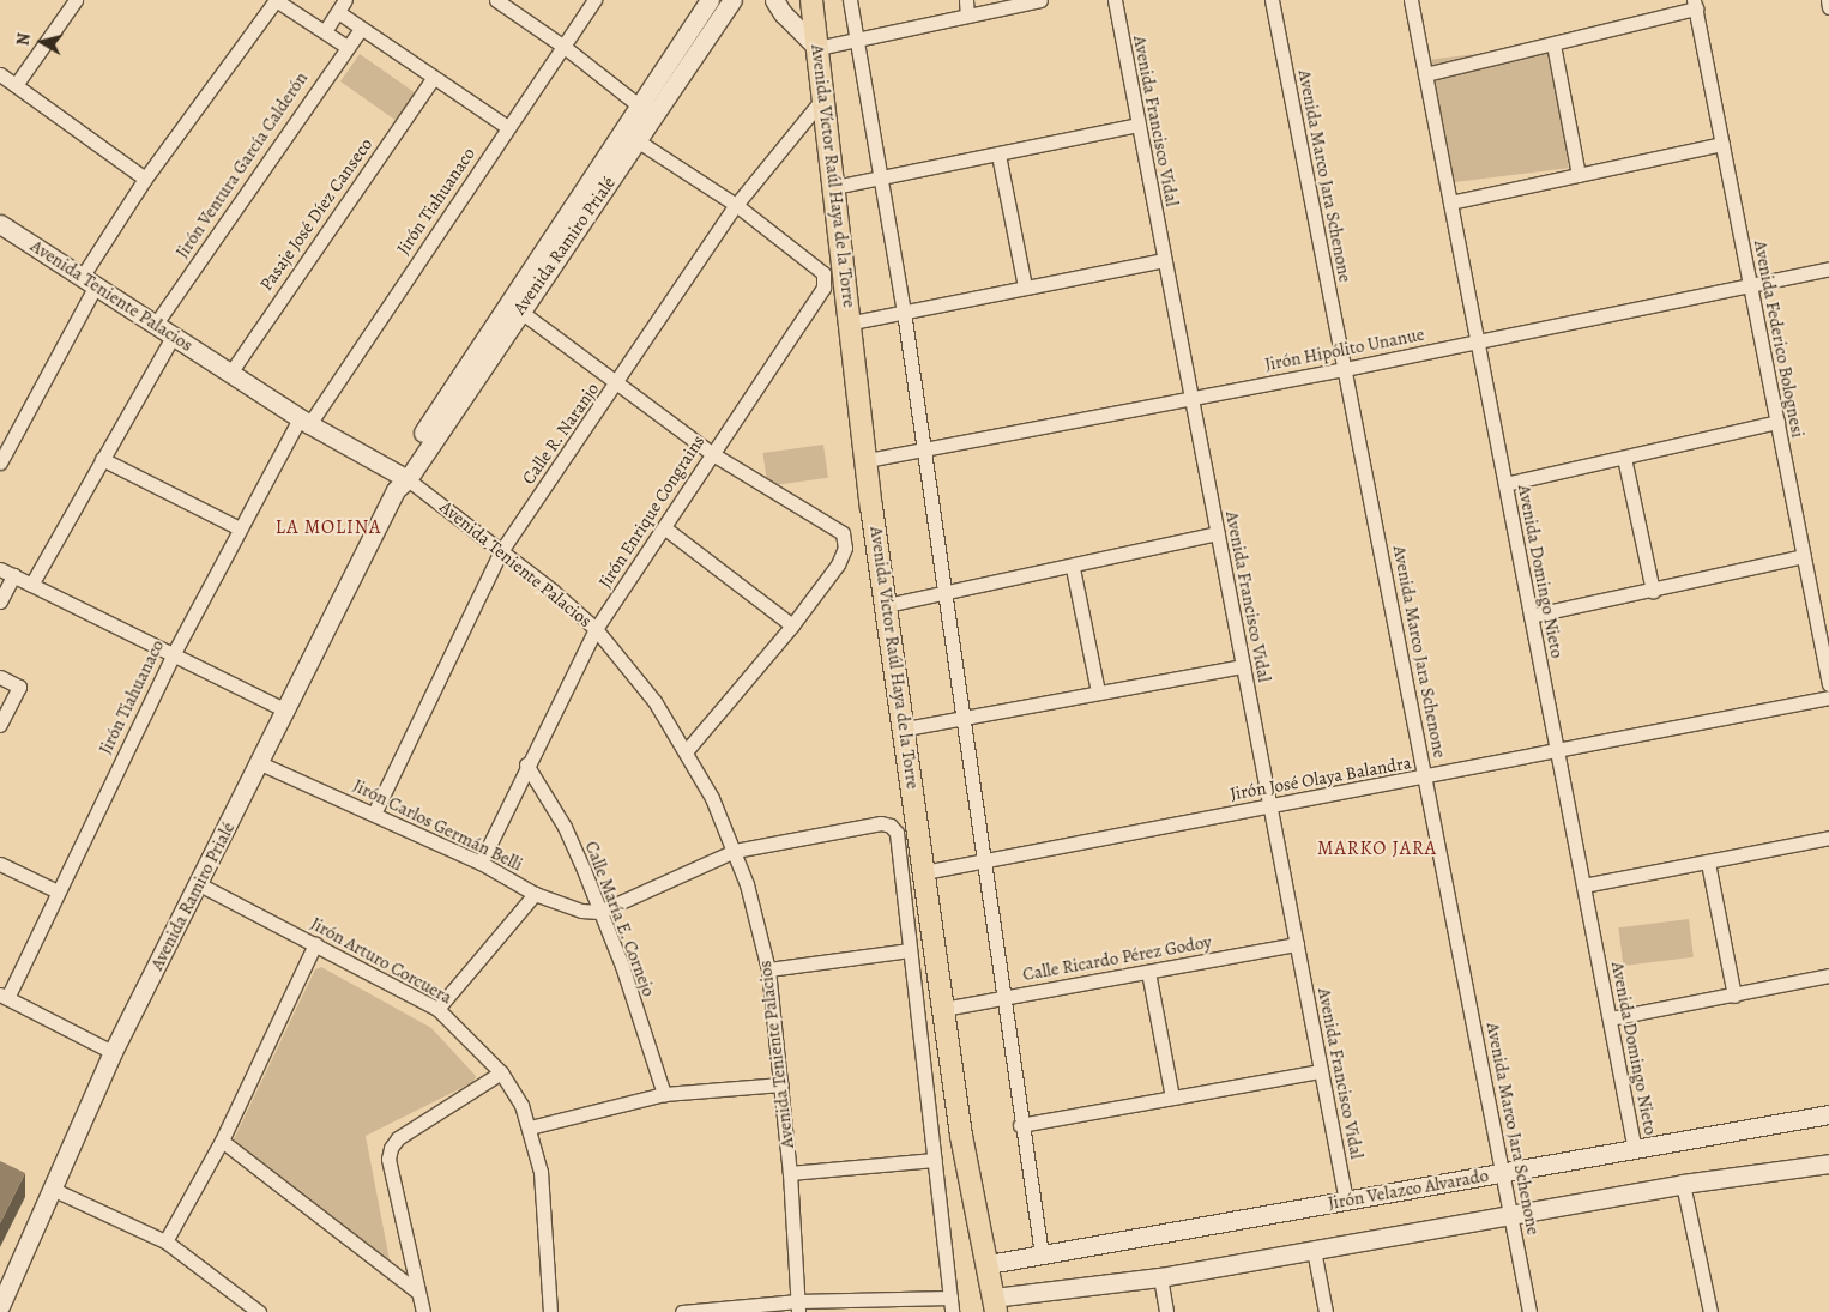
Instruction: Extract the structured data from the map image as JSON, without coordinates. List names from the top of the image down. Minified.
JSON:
{"streets":{"main road":["Avenida Víctor Raúl Haya de la Torre"],"street":["Avenida Francisco Vidal","Jirón Ventura García Calderón","Avenida Marco Jara Schenone","Jirón Tiahuanaco","Pasaje José Díez Canseco","Avenida Ramiro Prialé","Avenida Teniente Palacios","Avenida Federico Bolognesi","Jirón Hipólito Unanue","Calle R. Naranjo","Jirón Enrique Congrains","Avenida Domingo Nieto","Jirón José Olaya Balandra","Jirón Carlos Germán Belli","Calle María E. Cornejo","Calle Ricardo Pérez Godoy","Jirón Arturo Corcuera","Jirón Velazco Alvarado"]},"crossings":[["Avenida Francisco Vidal","Jirón Hipólito Unanue"],["Avenida Francisco Vidal","Jirón José Olaya Balandra"],["Avenida Francisco Vidal","Calle Ricardo Pérez Godoy"],["Avenida Francisco Vidal","Jirón Velazco Alvarado"],["Jirón Ventura García Calderón","Avenida Teniente Palacios"],["Avenida Víctor Raúl Haya de la Torre","Jirón Hipólito Unanue"],["Avenida Víctor Raúl Haya de la Torre","Calle R. Naranjo"],["Avenida Víctor Raúl Haya de la Torre","Jirón José Olaya Balandra"],["Avenida Víctor Raúl Haya de la Torre","Calle Ricardo Pérez Godoy"],["Avenida Víctor Raúl Haya de la Torre","Jirón Velazco Alvarado"],["Avenida Marco Jara Schenone","Jirón Hipólito Unanue"],["Avenida Marco Jara Schenone","Jirón José Olaya Balandra"],["Avenida Marco Jara Schenone","Jirón Velazco Alvarado"],["Jirón Tiahuanaco","Avenida Teniente Palacios"],["Pasaje José Díez Canseco","Avenida Teniente Palacios"],["Avenida Ramiro Prialé","Avenida Teniente Palacios"],["Avenida Ramiro Prialé","Jirón Carlos Germán Belli"],["Avenida Ramiro Prialé","Jirón Arturo Corcuera"],["Avenida Teniente Palacios","Calle R. Naranjo"],["Avenida Teniente Palacios","Jirón Enrique Congrains"],["Avenida Federico Bolognesi","Jirón Hipólito Unanue"],["Jirón Hipólito Unanue","Avenida Domingo Nieto"],["Calle R. Naranjo","Jirón Enrique Congrains"],["Calle R. Naranjo","Jirón Carlos Germán Belli"],["Jirón Enrique Congrains","Jirón Carlos Germán Belli"],["Jirón Enrique Congrains","Calle María E. Cornejo"],["Avenida Domingo Nieto","Jirón José Olaya Balandra"],["Avenida Domingo Nieto","Jirón Velazco Alvarado"],["Jirón Carlos Germán Belli","Calle María E. Cornejo"]],"districts":["LA MOLINA","MARKO JARA"],"north":"left"}
